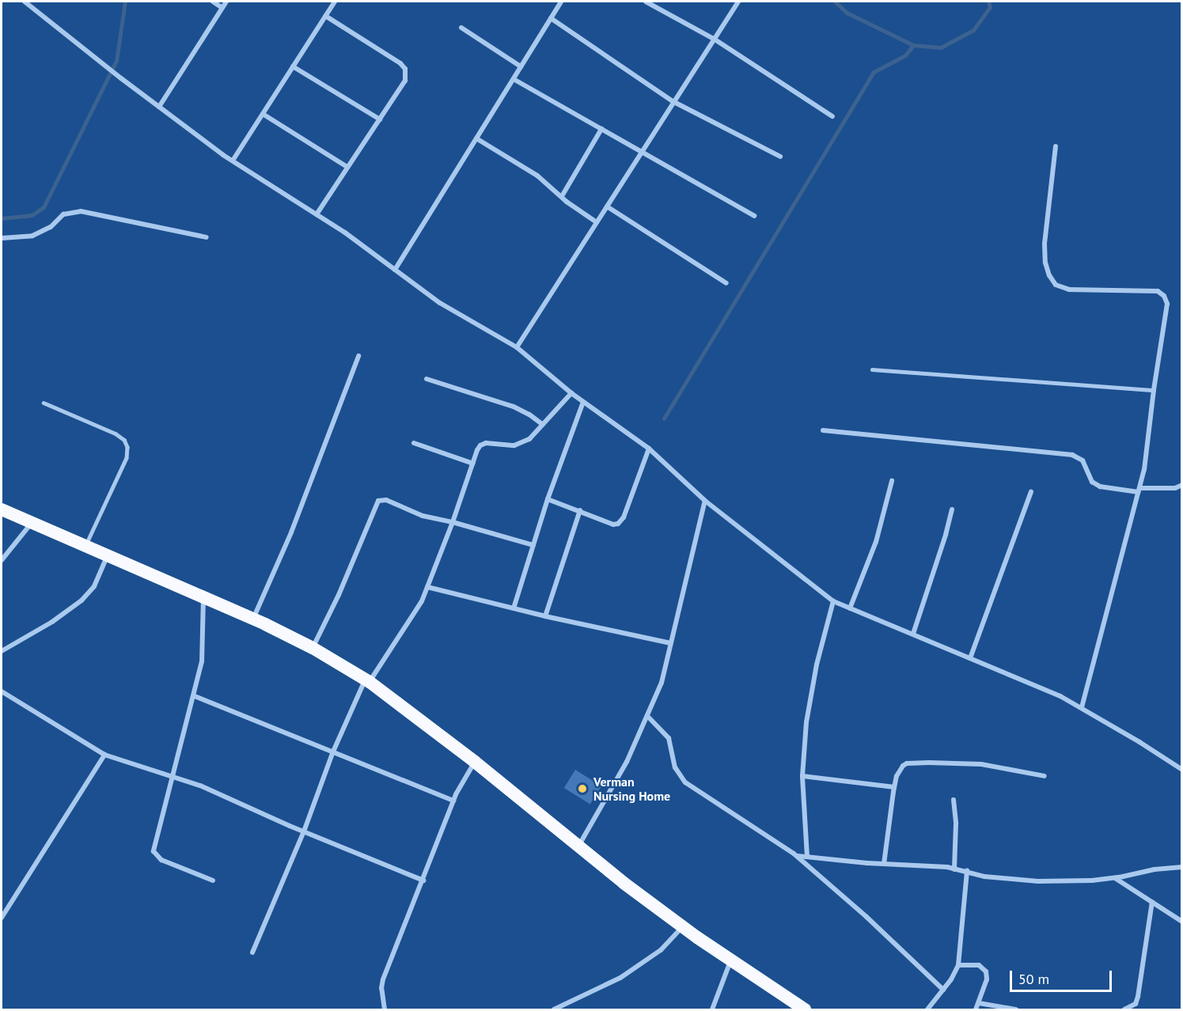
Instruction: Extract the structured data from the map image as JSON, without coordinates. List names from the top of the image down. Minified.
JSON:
{"places":["Verman Nursing Home"],"scale_bar":"50 m"}
